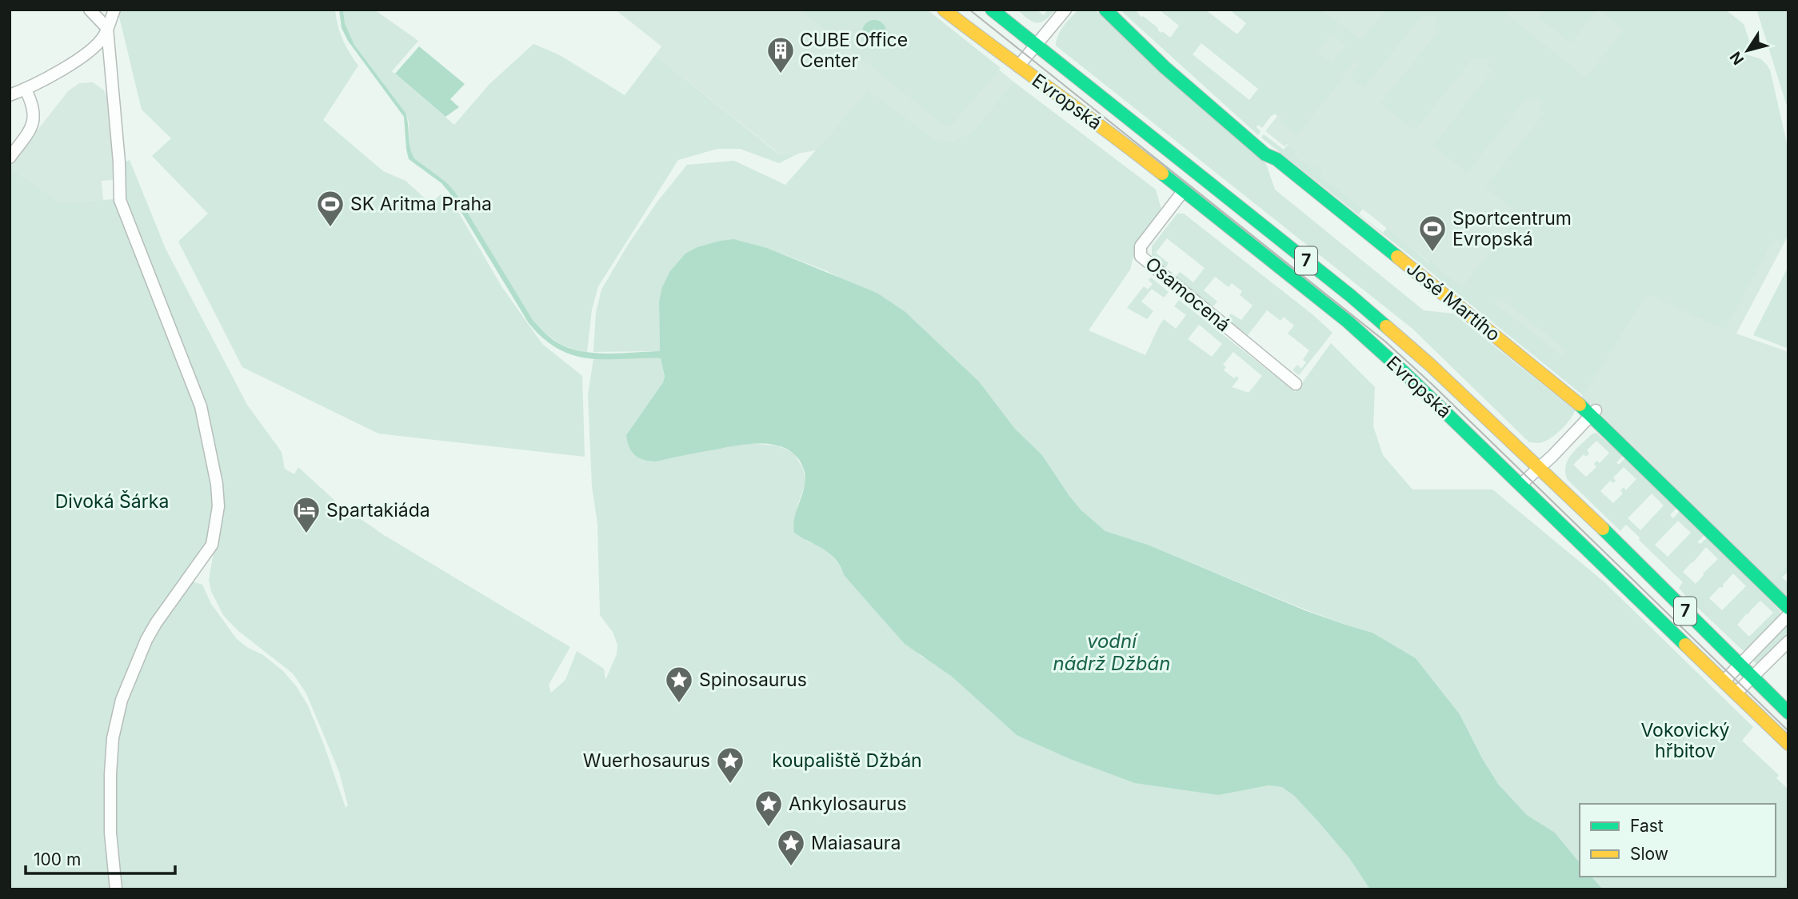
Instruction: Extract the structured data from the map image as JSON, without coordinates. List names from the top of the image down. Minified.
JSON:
{"streets":{"main road":["Evropská","7","José Martího"],"street":["Osamocená"]},"crossings":[["Evropská","Osamocená"]],"water":["vodní nádrž Džbán"],"parks":["Divoká Šárka","Vokovický hřbitov","koupaliště Džbán"],"places":{"building":["CUBE Office Center"],"sports":["SK Aritma Praha","Sportcentrum Evropská"],"hotel":["Spartakiáda"],"place":["Spinosaurus","Wuerhosaurus","Ankylosaurus","Maiasaura"]},"legend":["Fast","Slow"],"scale_bar":"100 m","north":"bottom left"}
